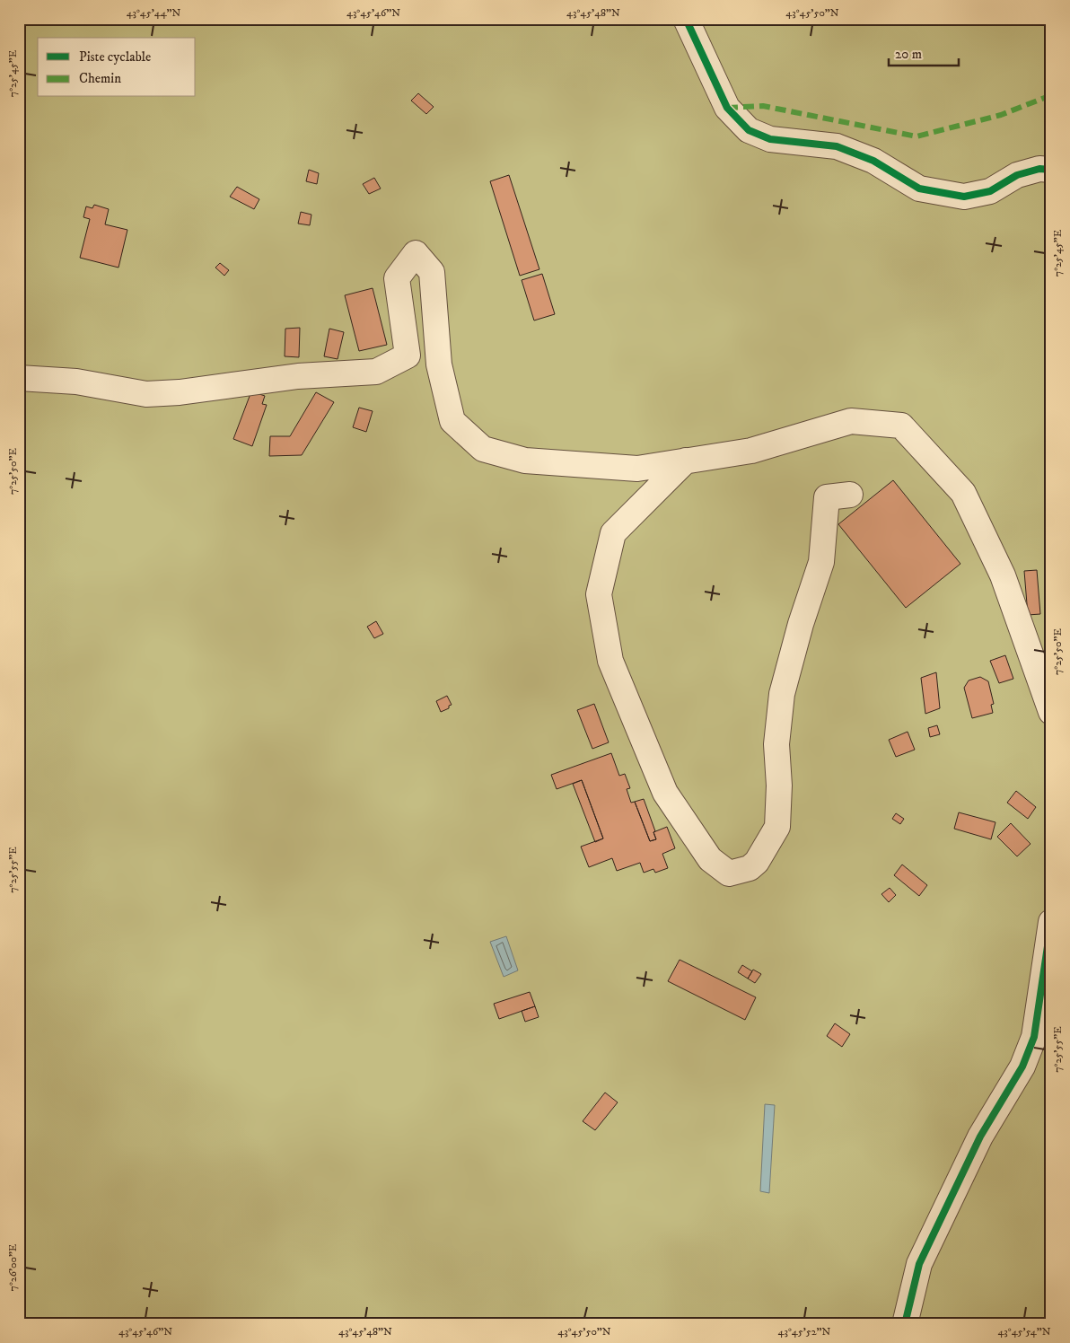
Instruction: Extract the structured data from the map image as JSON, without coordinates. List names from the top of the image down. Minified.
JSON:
{"legend":["Piste cyclable","Chemin"],"scale_bar":"20 m","coordinates":["43°45'44\"N","43°45'46\"N","43°45'48\"N","43°45'50\"N","7°25'45\"E","7°25'50\"E","7°25'55\"E","7°26'00\"E","43°45'52\"N","43°45'54\"N"]}
